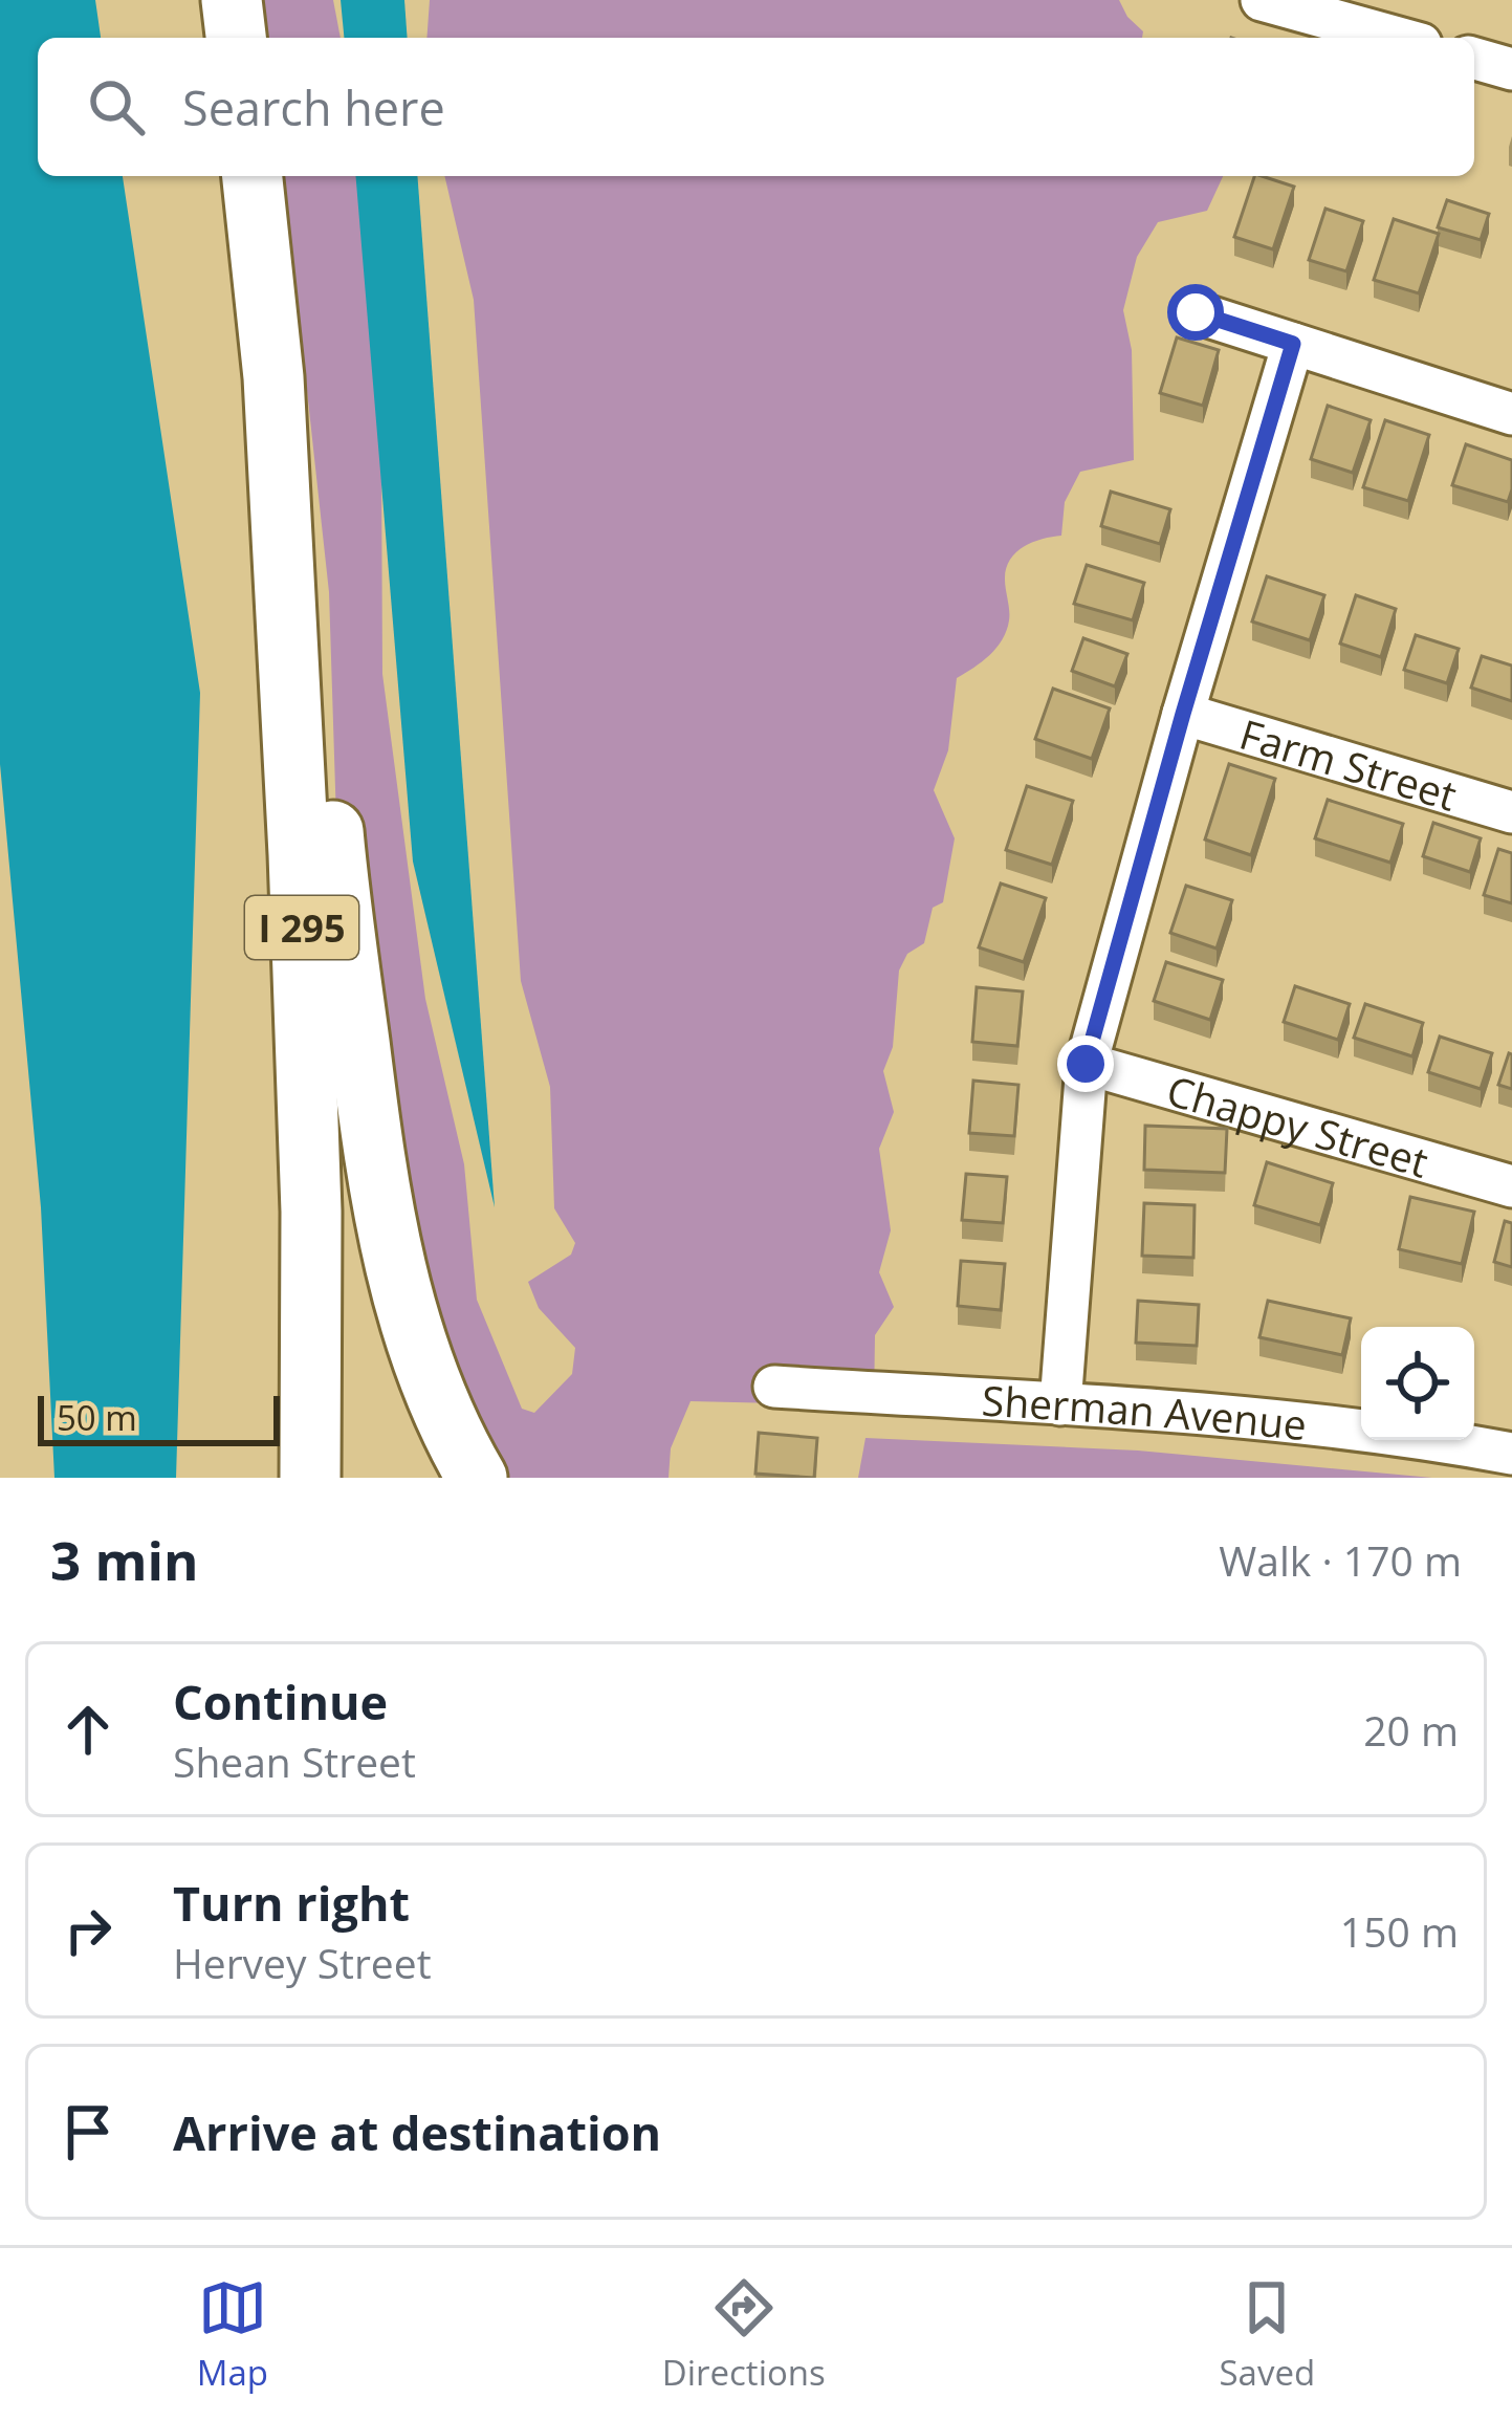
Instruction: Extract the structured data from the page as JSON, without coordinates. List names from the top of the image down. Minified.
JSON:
{"streets":{"highway":["I 295"],"street":["Farm Street","Chappy Street","Sherman Avenue"]},"scale_bar":"50 m","page":{"search":"Search here","scale":"50 m","heading":["3 min","Walk · 170 m"],"list":[["Continue","Shean Street","20 m"],["Turn right","Hervey Street","150 m"],"Arrive at destination"],"nav":["Map","Directions","Saved"]}}
